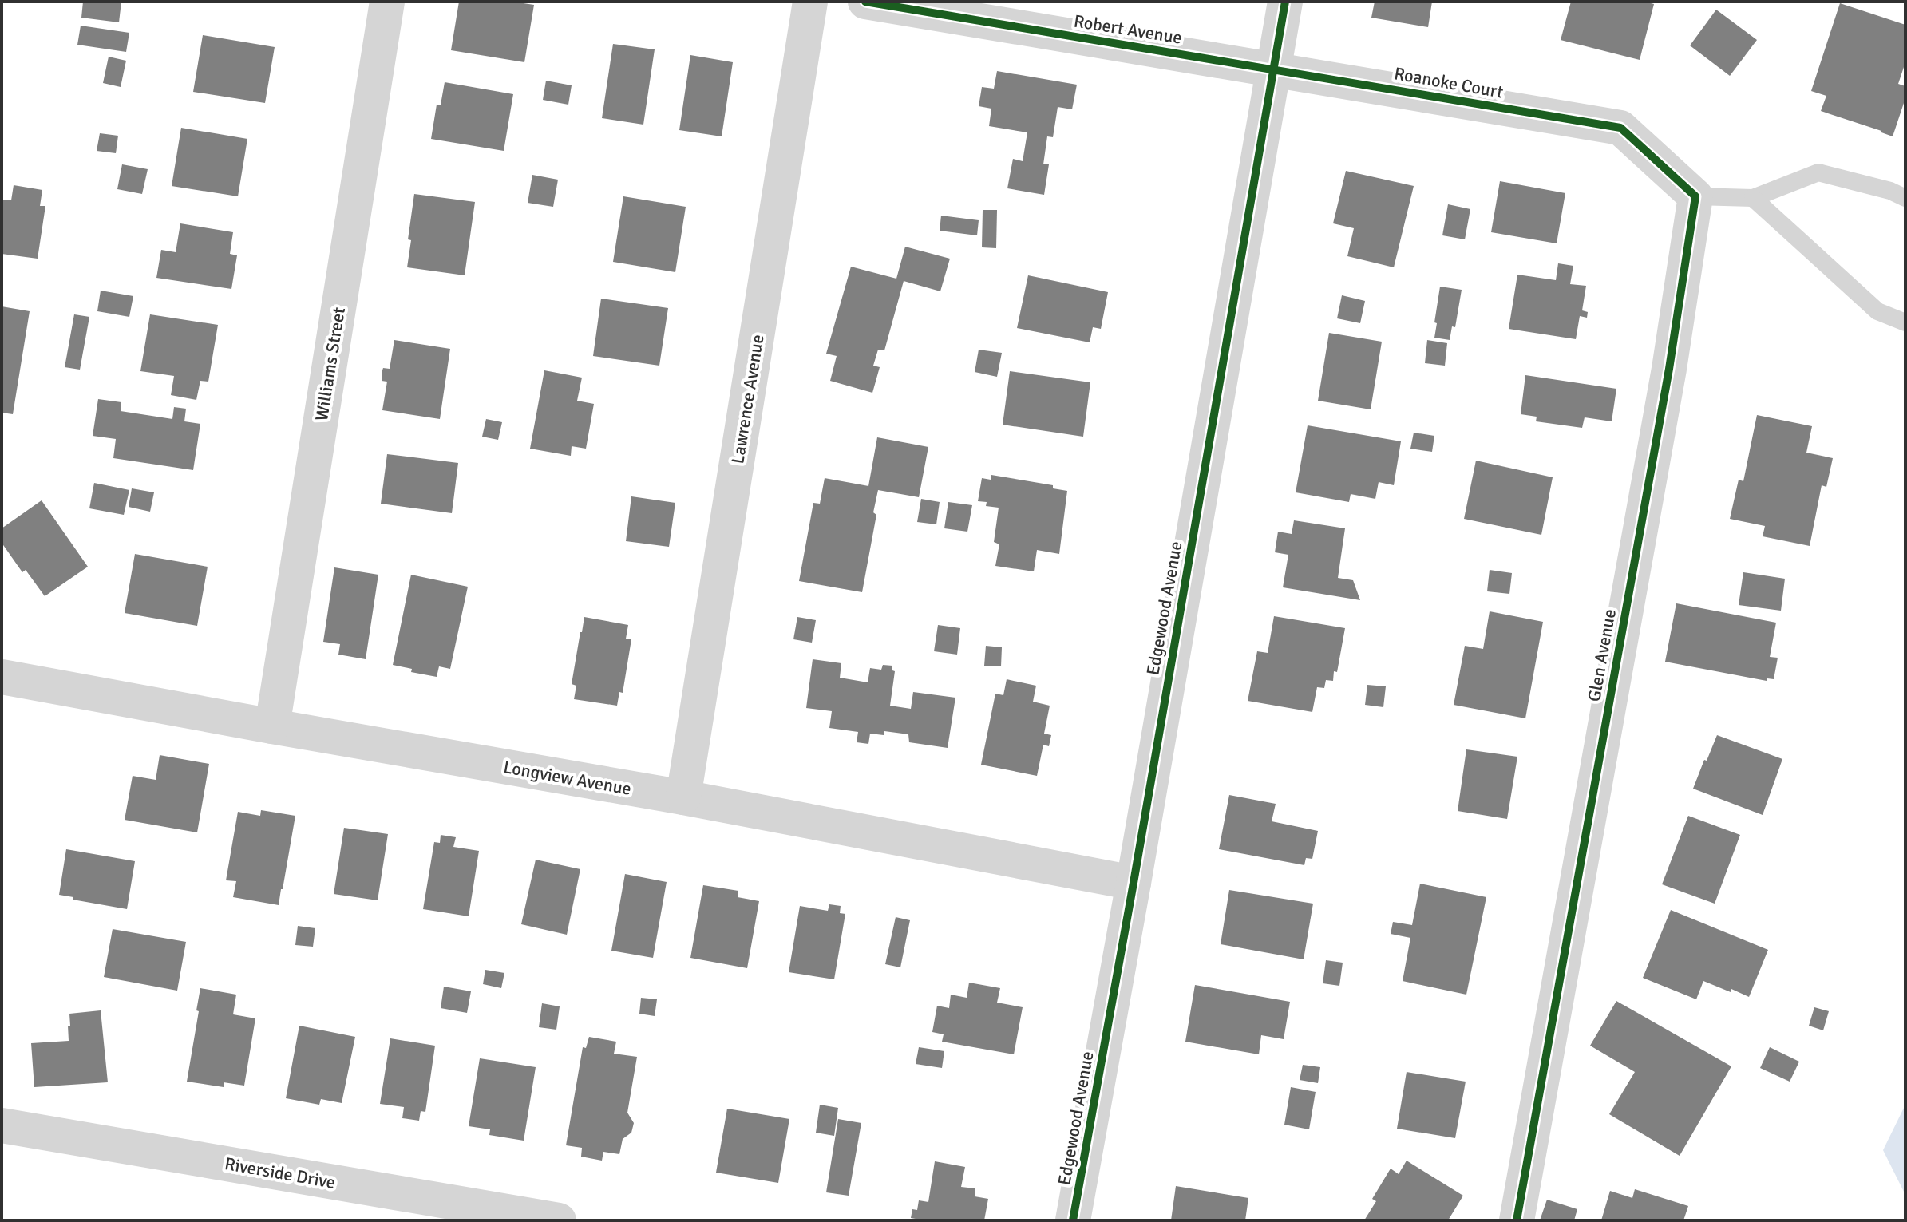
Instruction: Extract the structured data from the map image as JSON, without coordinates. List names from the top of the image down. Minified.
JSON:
{"streets":{"street":["Robert Avenue","Roanoke Court","Williams Street","Lawrence Avenue","Edgewood Avenue","Glen Avenue","Longview Avenue","Riverside Drive"]},"crossings":[["Robert Avenue","Roanoke Court"],["Robert Avenue","Edgewood Avenue"],["Roanoke Court","Edgewood Avenue"],["Roanoke Court","Glen Avenue"],["Williams Street","Longview Avenue"],["Lawrence Avenue","Longview Avenue"],["Edgewood Avenue","Longview Avenue"]]}
